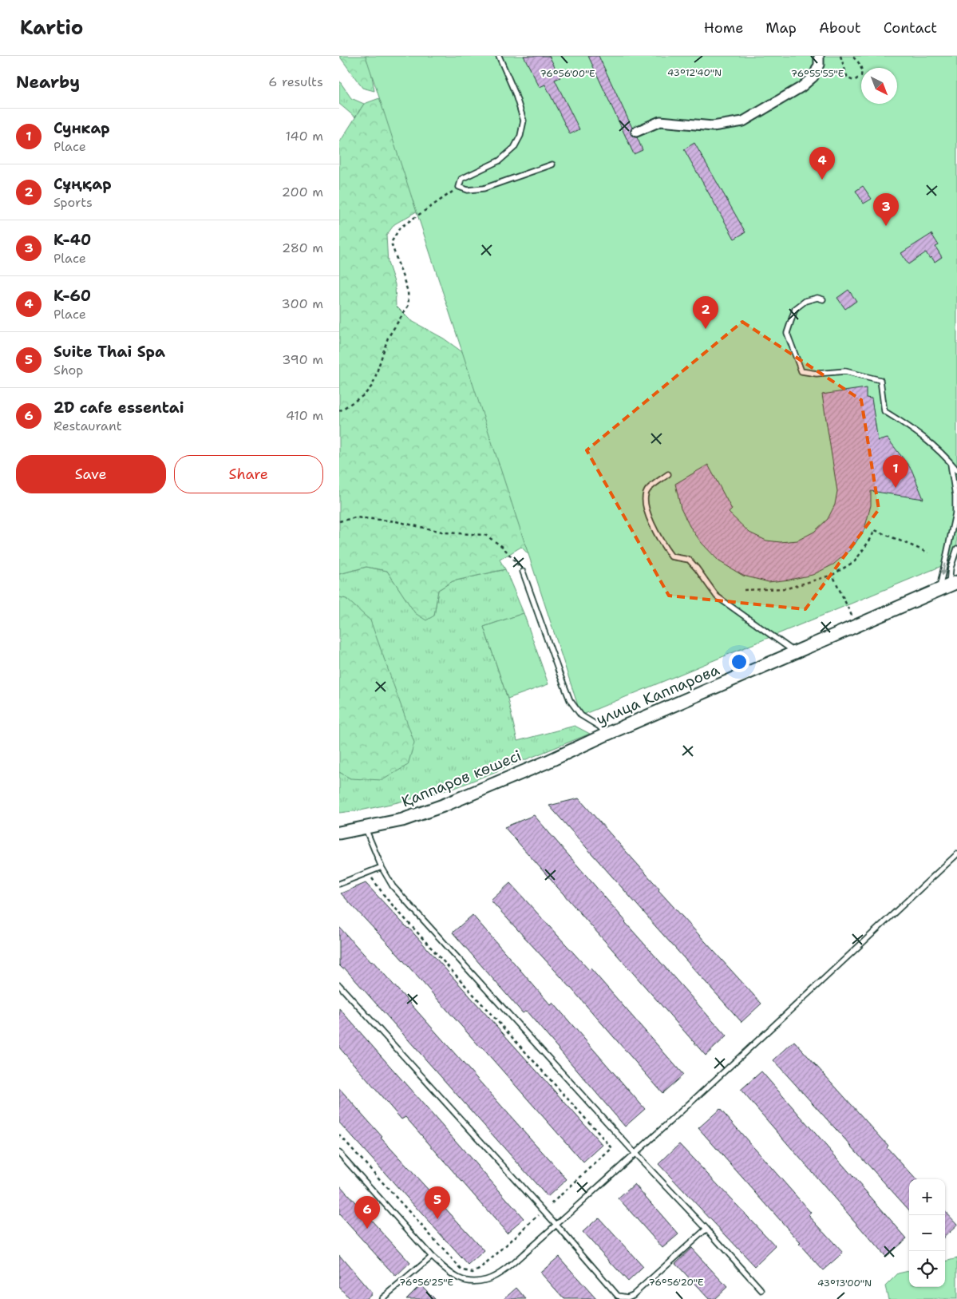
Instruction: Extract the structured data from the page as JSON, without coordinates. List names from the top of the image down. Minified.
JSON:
{"streets":{"street":["улица Каппарова","Қаппаров көшесі"]},"crossings":[["улица Каппарова","Қаппаров көшесі"]],"north":"bottom right","page":{"header":"Kartio","nav":["Home","Map","About","Contact"],"heading":["Nearby","6 results"],"list":[{"mark":"1","name":"Сункар","note":"Place","value":"140 m"},{"mark":"2","name":"Сұңқар","note":"Sports","value":"200 m"},{"mark":"3","name":"K-40","note":"Place","value":"280 m"},{"mark":"4","name":"K-60","note":"Place","value":"300 m"},{"mark":"5","name":"Suite Thai Spa","note":"Shop","value":"390 m"},{"mark":"6","name":"2D cafe essentai","note":"Restaurant","value":"410 m"}],"pins":["4","3","2","1","5","6"],"buttons":["Save","Share"],"map_buttons":["+","−"]},"coordinates":["43°12'40\"N","76°56'00\"E","76°55'55\"E","76°56'25\"E","76°56'20\"E","43°13'00\"N"]}
